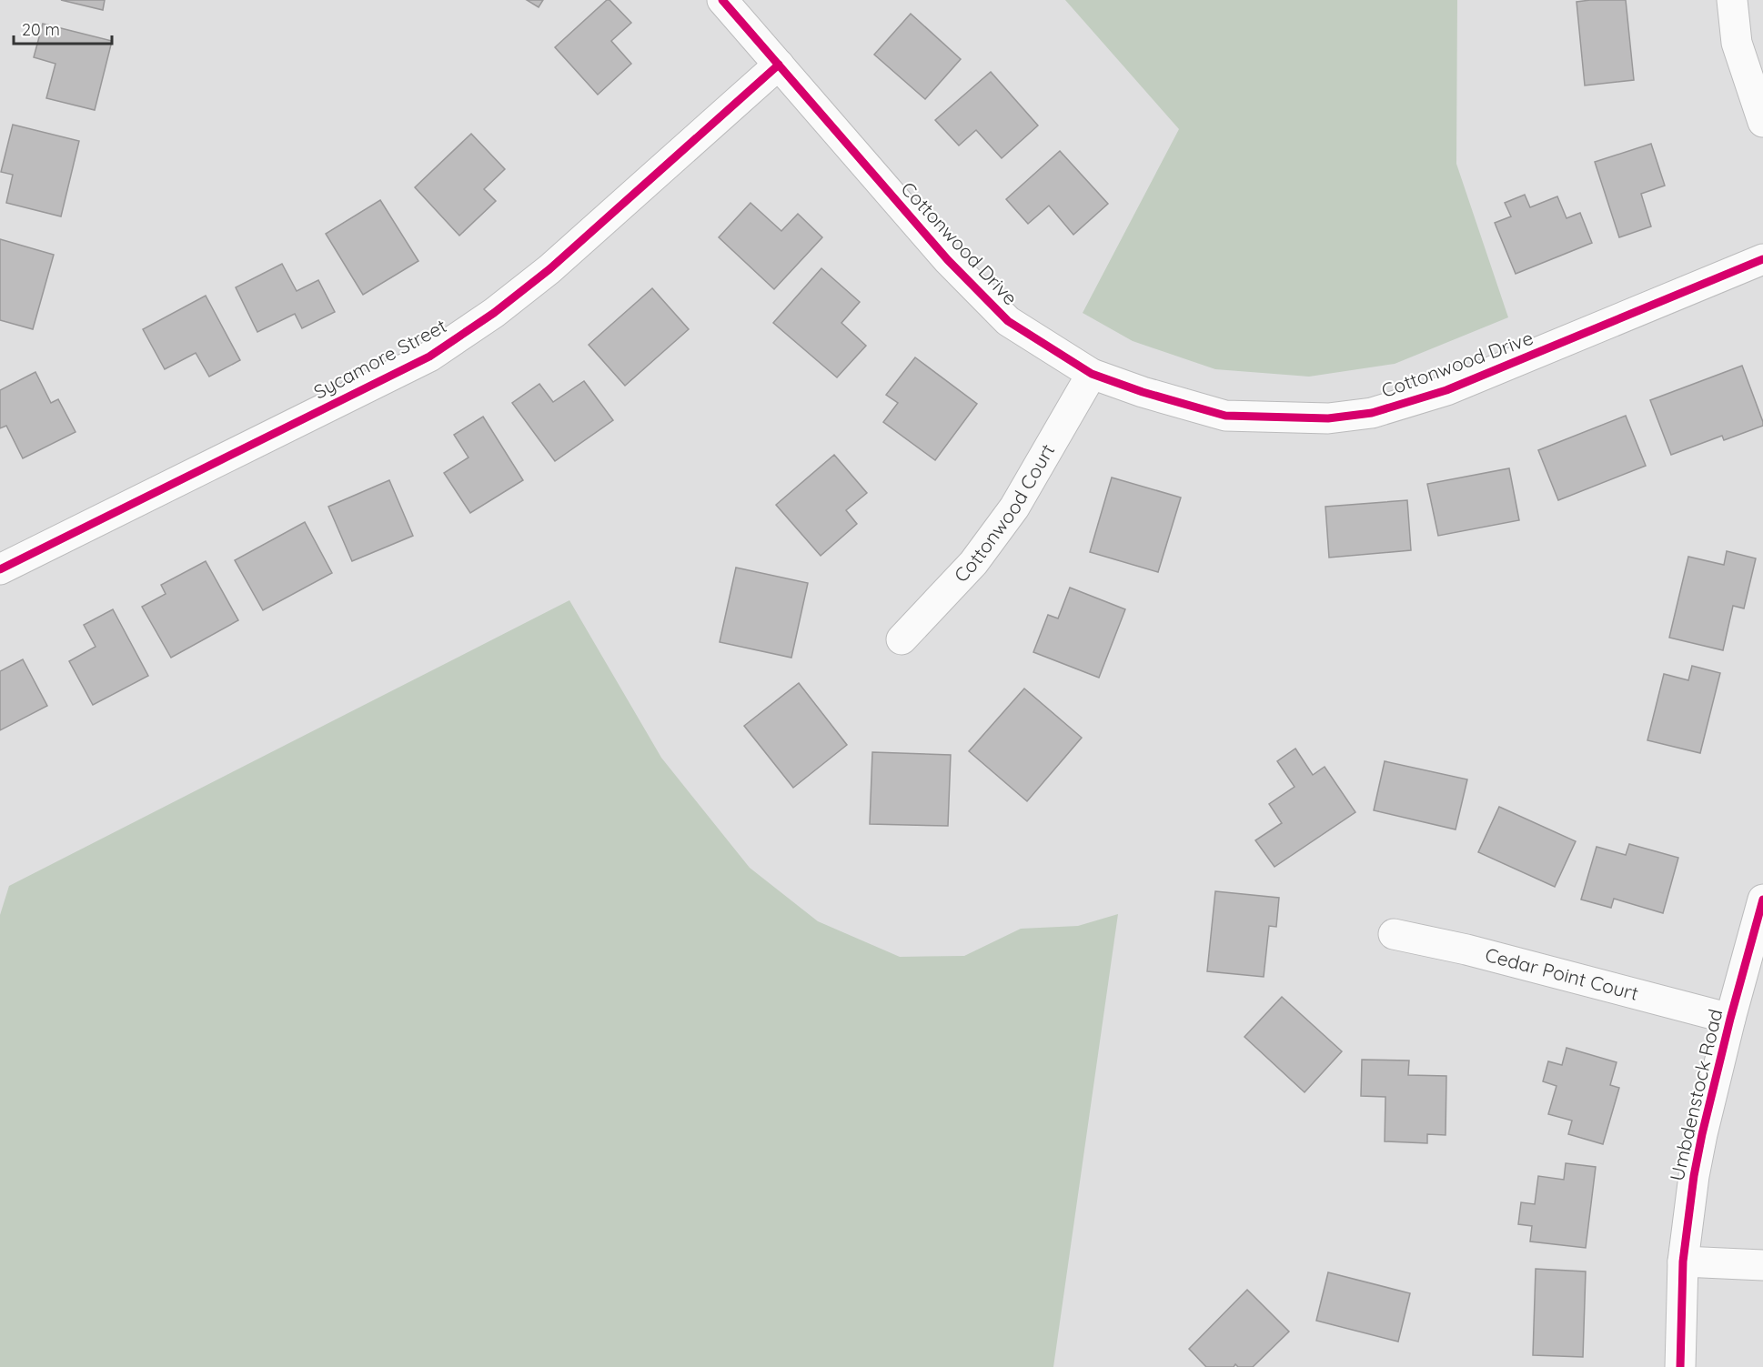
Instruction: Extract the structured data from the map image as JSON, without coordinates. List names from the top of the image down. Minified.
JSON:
{"streets":{"street":["Cottonwood Drive","Sycamore Street","Cottonwood Court","Cedar Point Court","Umbdenstock Road"]},"crossings":[["Cottonwood Drive","Sycamore Street"],["Cottonwood Drive","Cottonwood Court"],["Cedar Point Court","Umbdenstock Road"]],"scale_bar":"20 m"}
